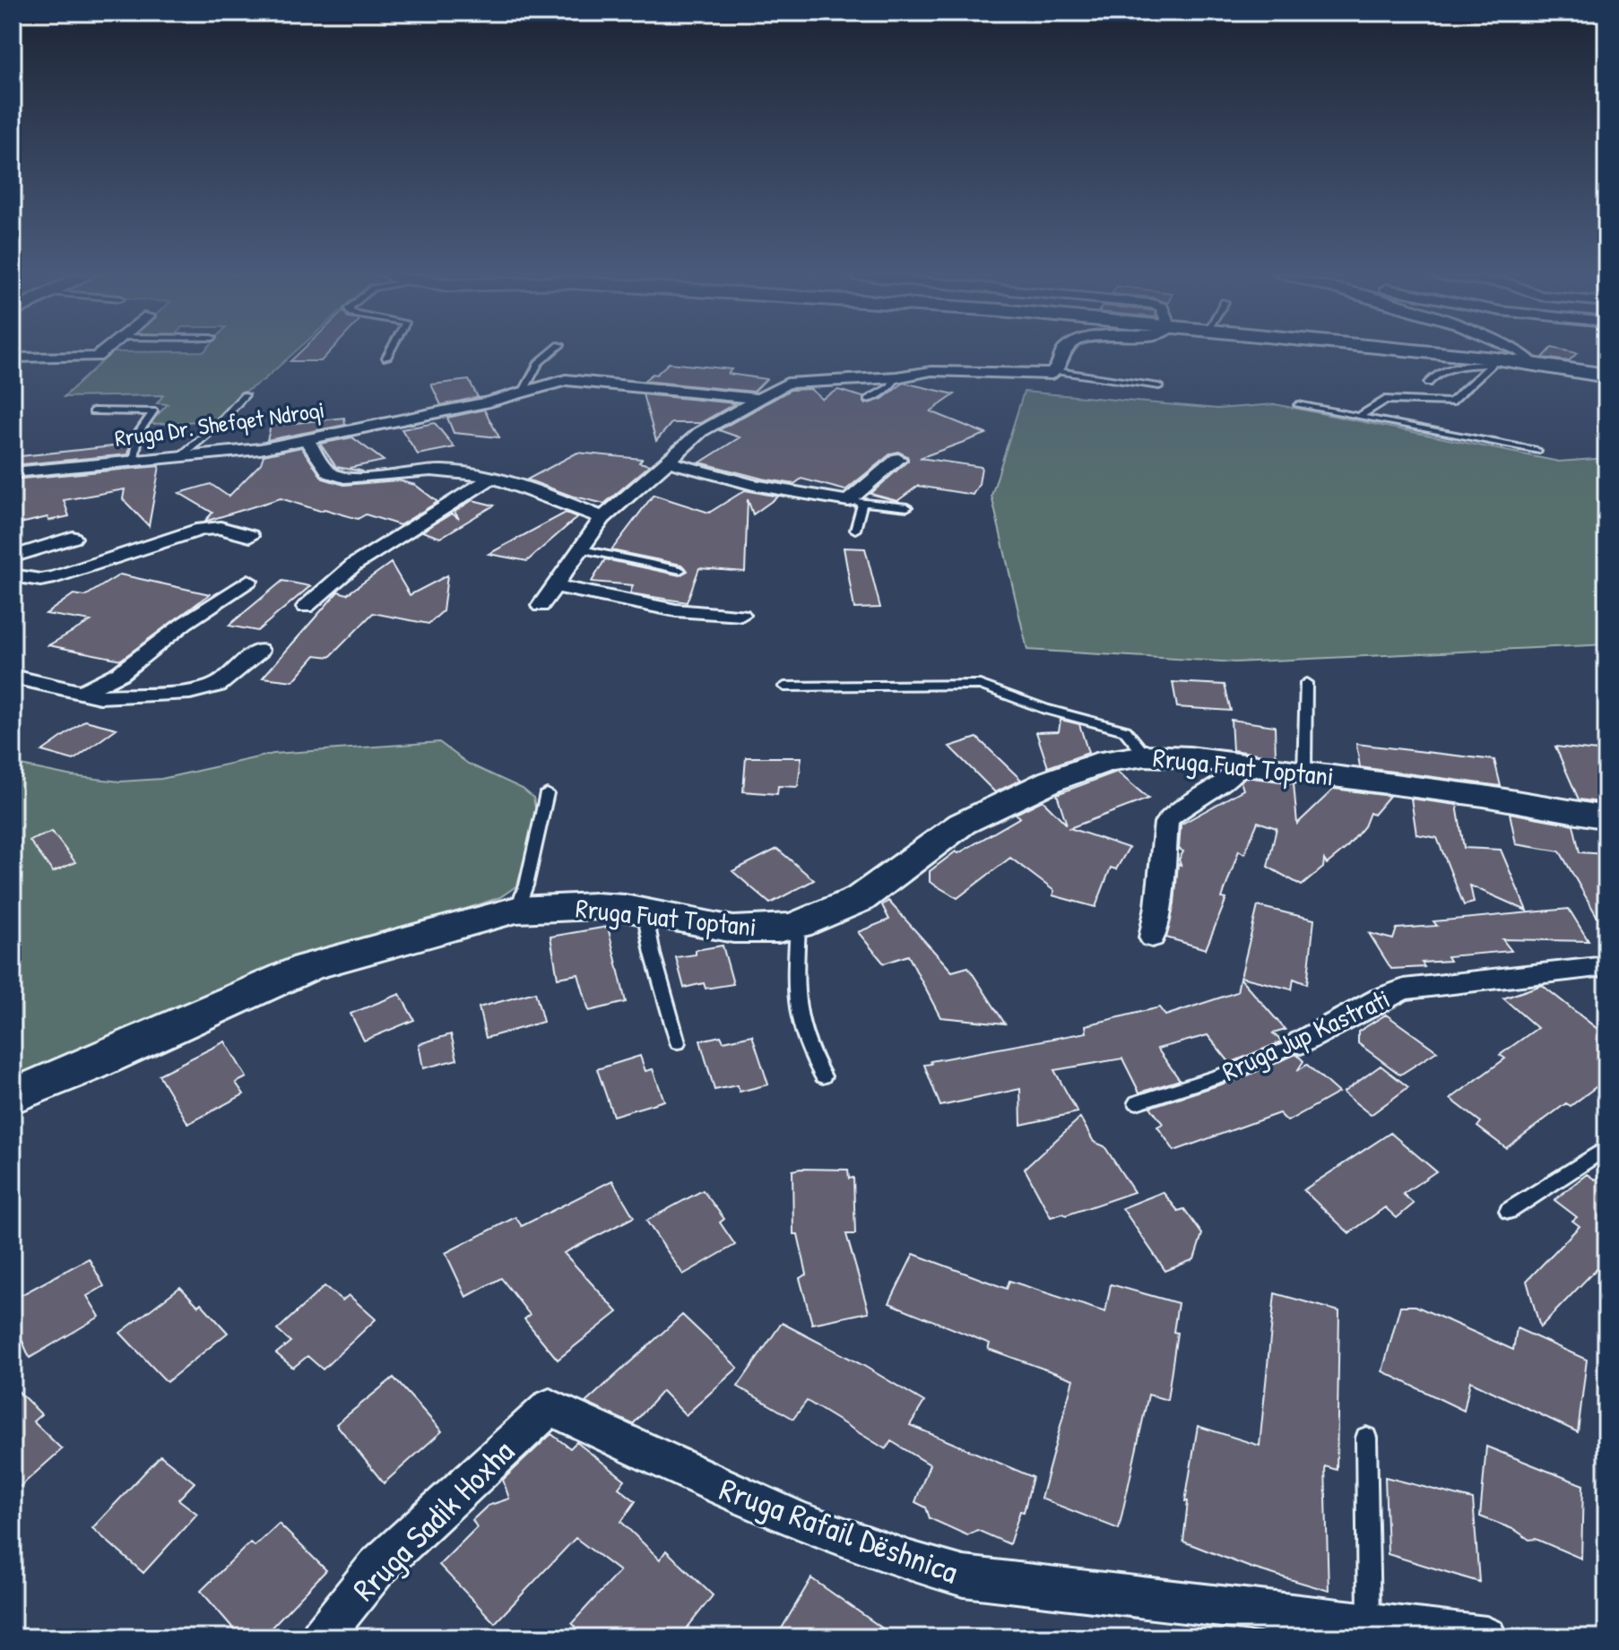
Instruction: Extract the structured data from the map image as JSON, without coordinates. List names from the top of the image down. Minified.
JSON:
{"streets":{"main road":["Rruga Fuat Toptani"],"street":["Rruga Dr. Shefqet Ndroqi","Rruga Jup Kastrati","Rruga Sadik Hoxha","Rruga Rafail Dëshnica"]},"crossings":[["Rruga Sadik Hoxha","Rruga Rafail Dëshnica"]]}
